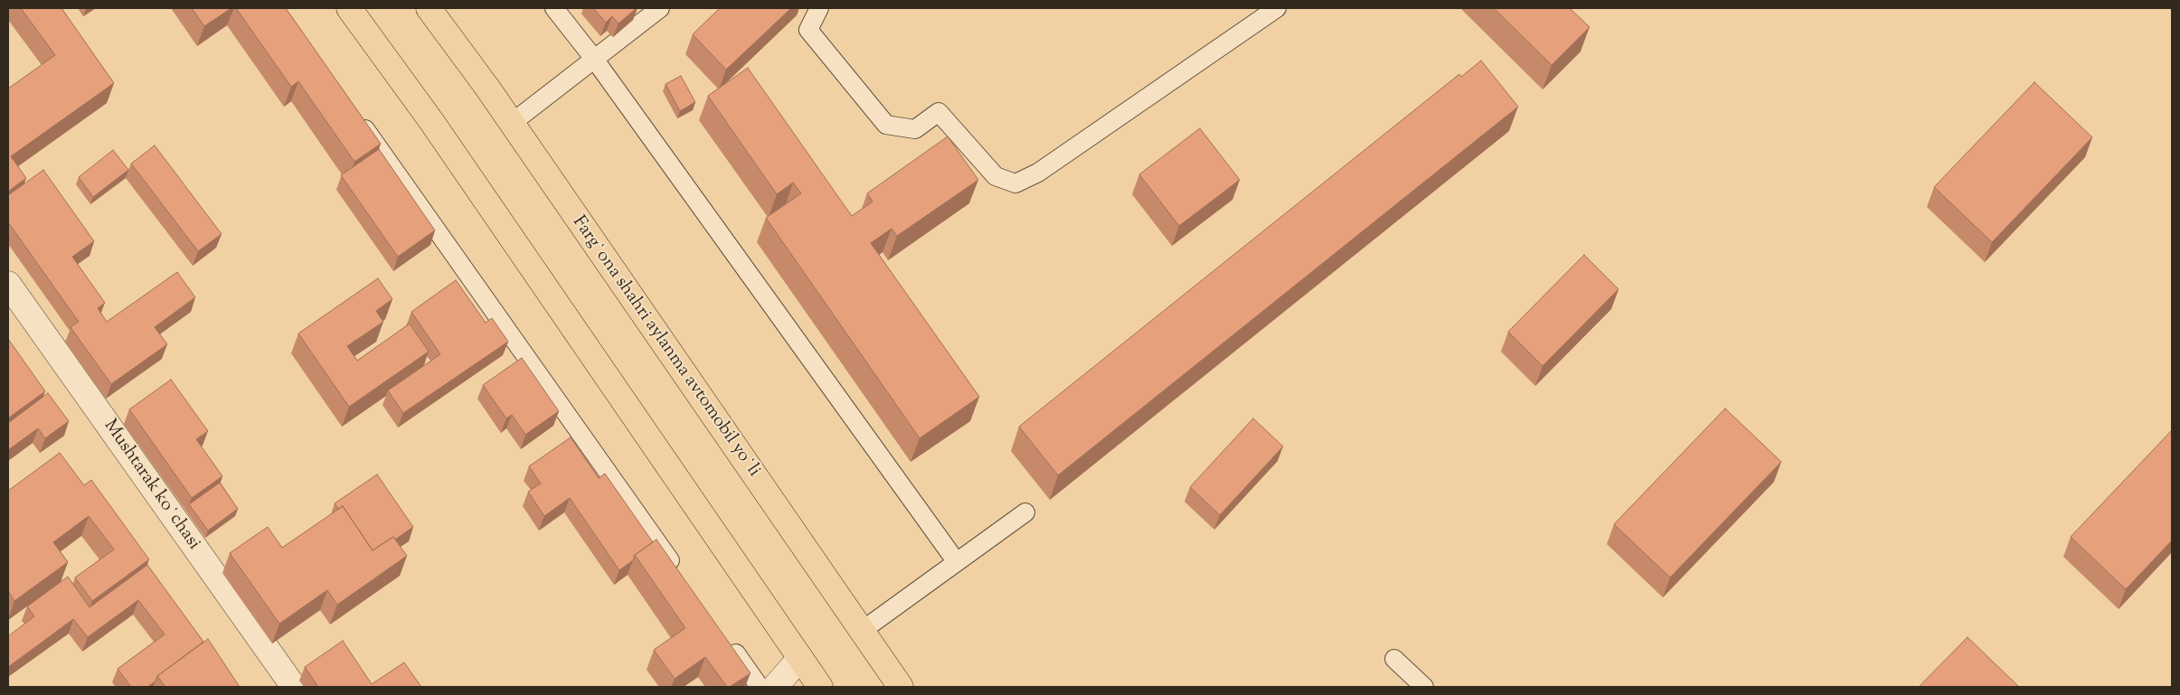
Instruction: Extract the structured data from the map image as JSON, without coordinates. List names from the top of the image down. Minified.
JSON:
{"streets":{"highway":["Fargʻona shahri aylanma avtomobil yoʻli"],"street":["Mushtarak koʻchasi"]}}
